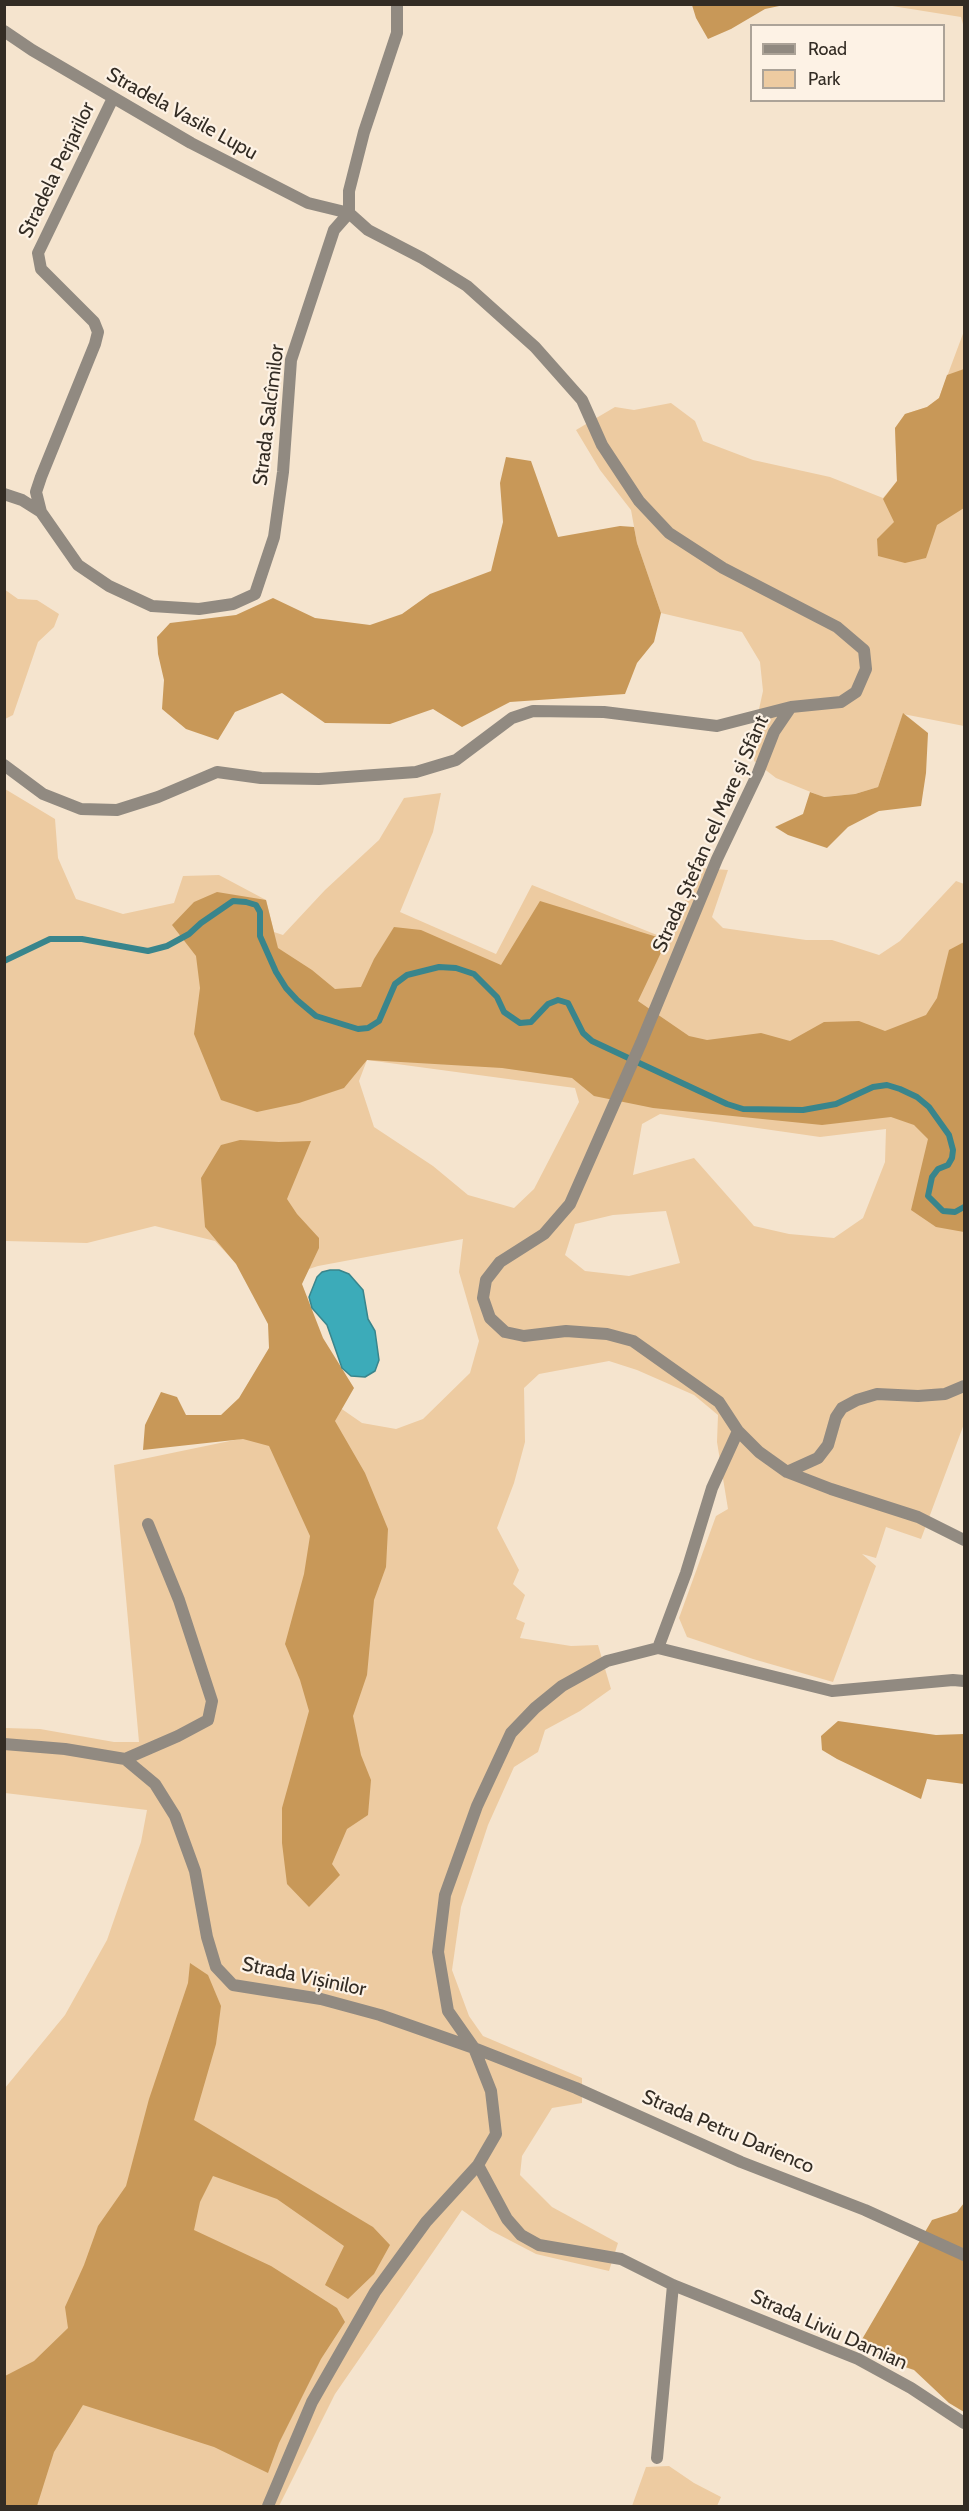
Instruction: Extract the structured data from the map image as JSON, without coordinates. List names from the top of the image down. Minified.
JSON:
{"streets":{"street":["Stradela Vasile Lupu","Stradela Perjarilor","Strada Salcîmilor","Strada Ștefan cel Mare și Sfânt","Strada Vișinilor","Strada Petru Darienco","Strada Liviu Damian"]},"crossings":[["Stradela Vasile Lupu","Stradela Perjarilor"],["Stradela Vasile Lupu","Strada Salcîmilor"],["Stradela Vasile Lupu","Strada Ștefan cel Mare și Sfânt"],["Stradela Perjarilor","Strada Salcîmilor"],["Strada Salcîmilor","Strada Ștefan cel Mare și Sfânt"],["Strada Vișinilor","Strada Petru Darienco"]],"legend":["Road","Park"]}
